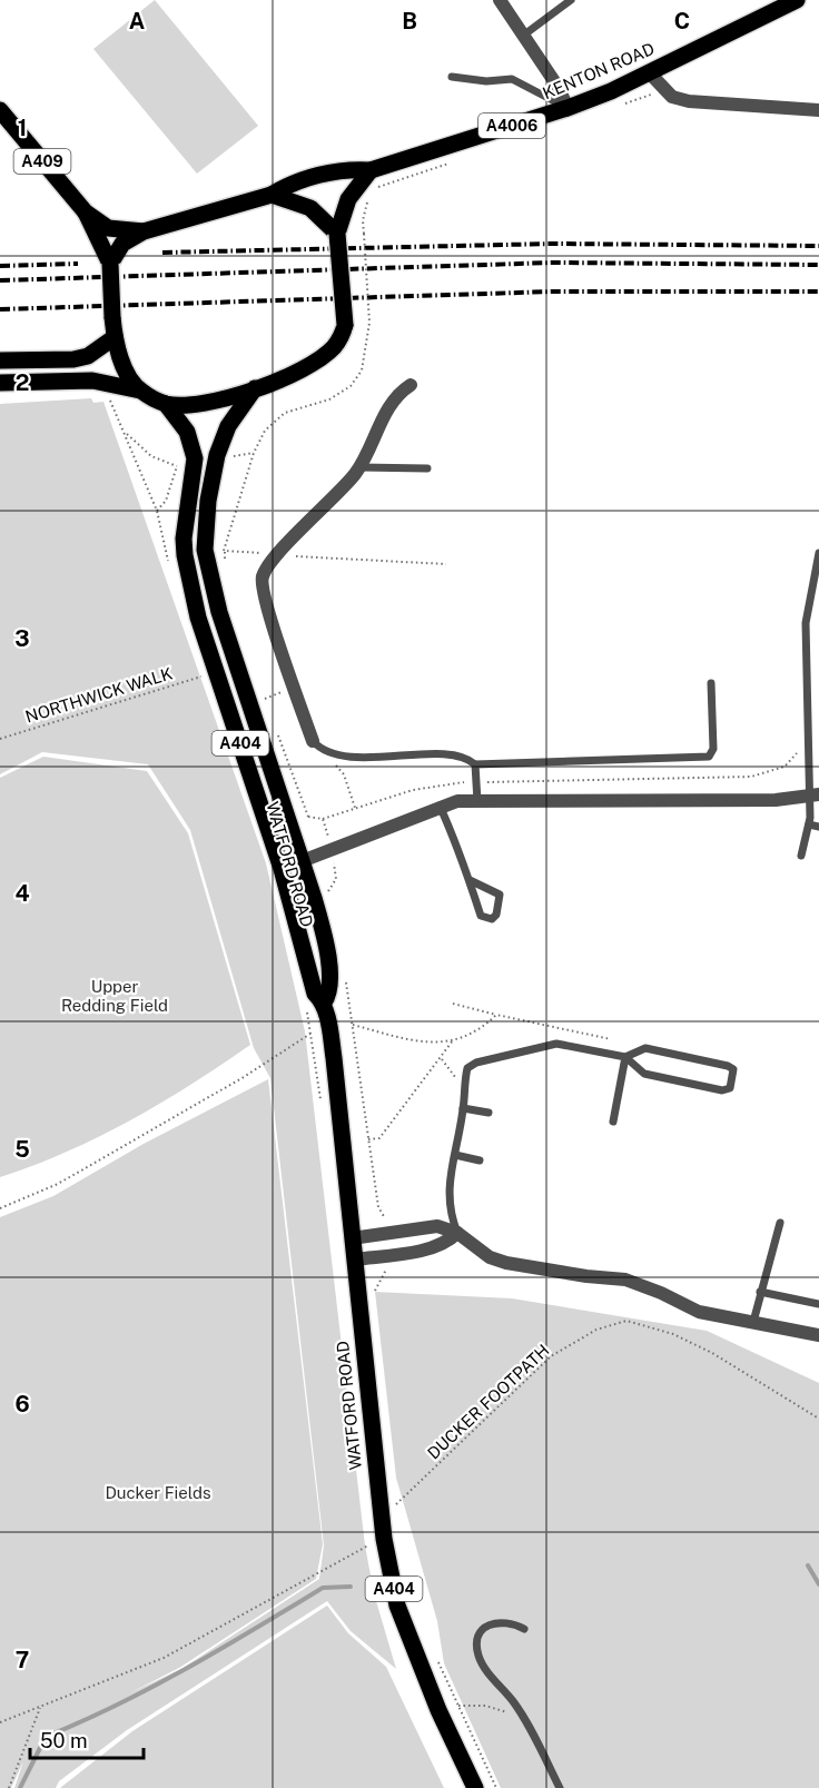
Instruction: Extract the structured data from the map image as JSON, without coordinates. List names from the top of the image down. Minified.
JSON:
{"streets":{"main road":["KENTON ROAD","A4006","A409","A404","WATFORD ROAD"],"path":["NORTHWICK WALK","DUCKER FOOTPATH"]},"crossings":[["KENTON ROAD","A409"],["KENTON ROAD","WATFORD ROAD"],["A409","WATFORD ROAD"]],"parks":["Upper Redding Field","Ducker Fields"],"scale_bar":"50 m","grid":{"columns":["A","B","C"],"rows":["1","2","3","4","5","6","7"]}}
